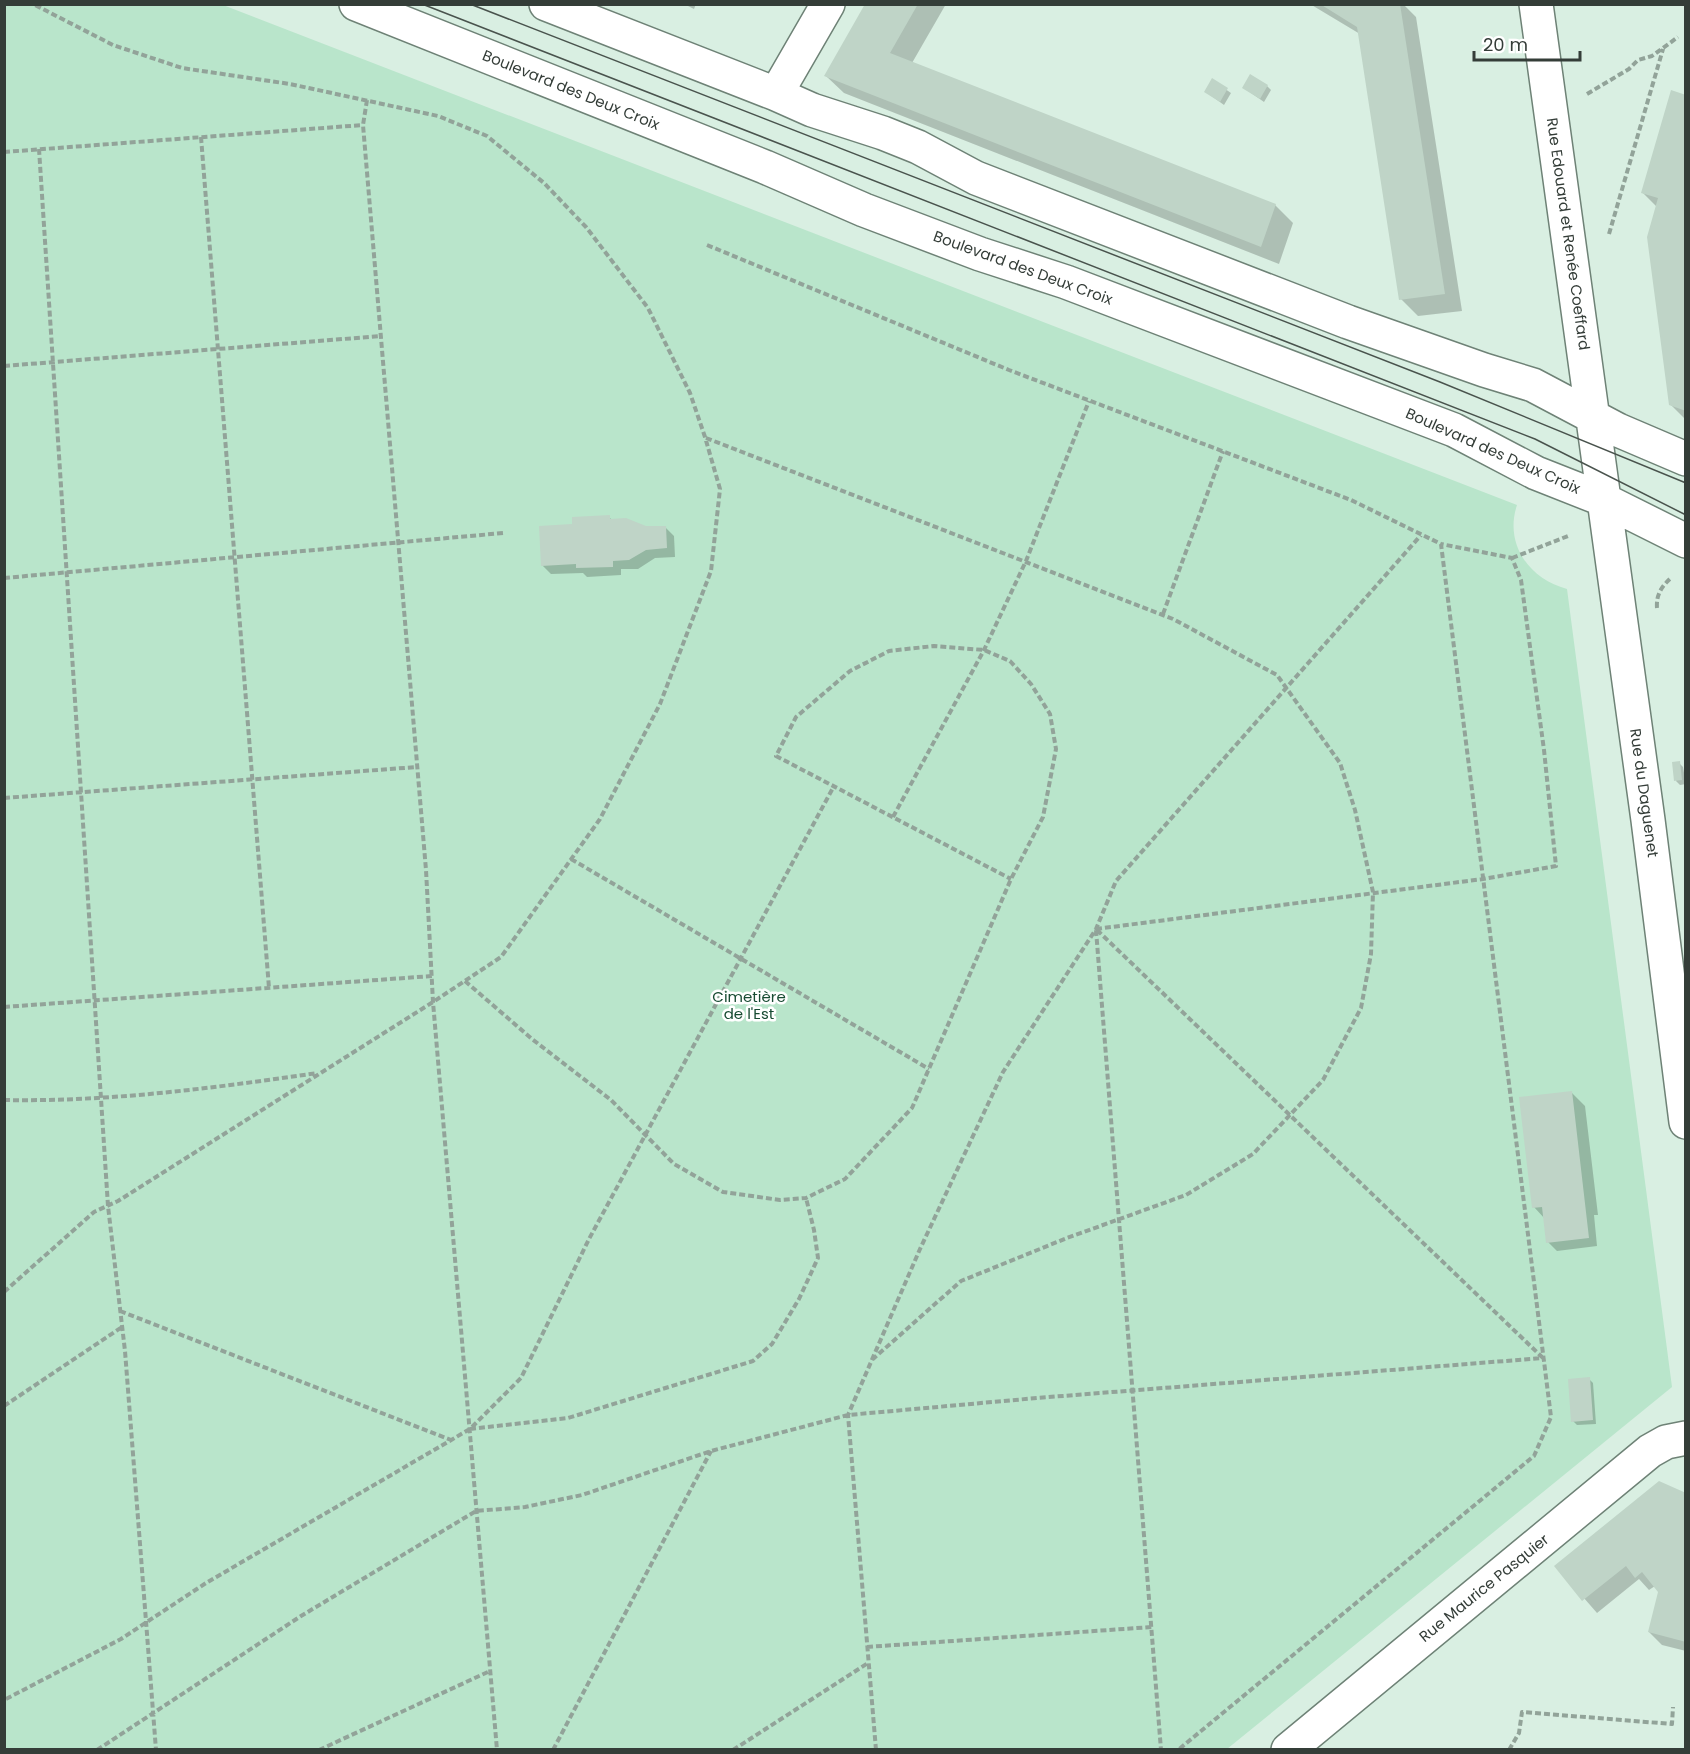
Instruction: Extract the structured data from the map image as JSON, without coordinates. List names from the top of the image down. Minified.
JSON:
{"streets":{"street":["Boulevard des Deux Croix","Rue Edouard et Renée Coeffard","Rue du Daguenet","Rue Maurice Pasquier"]},"crossings":[["Boulevard des Deux Croix","Rue du Daguenet"],["Rue Edouard et Renée Coeffard","Rue du Daguenet"]],"parks":["Cimetière de l'Est"],"scale_bar":"20 m"}
